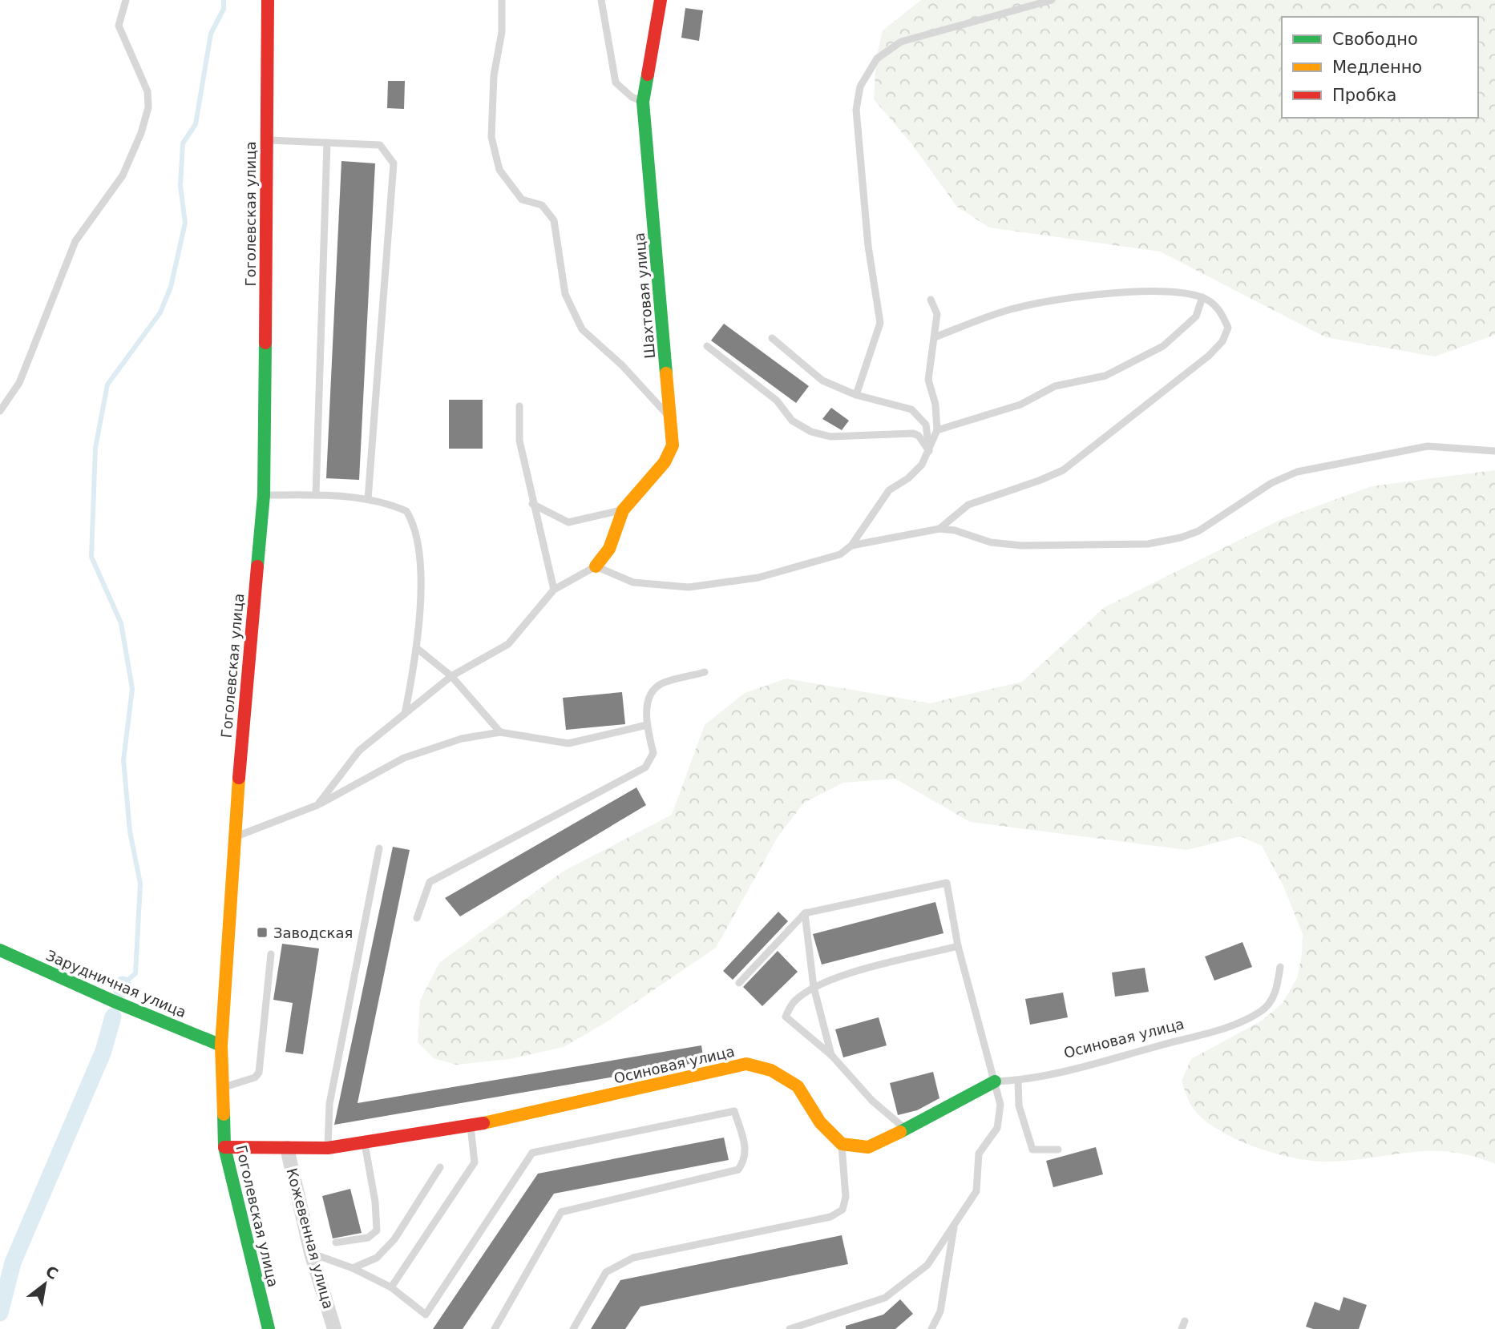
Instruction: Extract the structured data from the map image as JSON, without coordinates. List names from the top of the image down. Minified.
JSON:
{"streets":{"street":["Гоголевская улица","Шахтовая улица","Зарудничная улица","Осиновая улица","Кожевенная улица"]},"crossings":[["Гоголевская улица","Зарудничная улица"],["Гоголевская улица","Осиновая улица"],["Осиновая улица","Кожевенная улица"]],"places":{"transit":["Заводская"]},"legend":["Свободно","Медленно","Пробка"],"north":"top right"}
